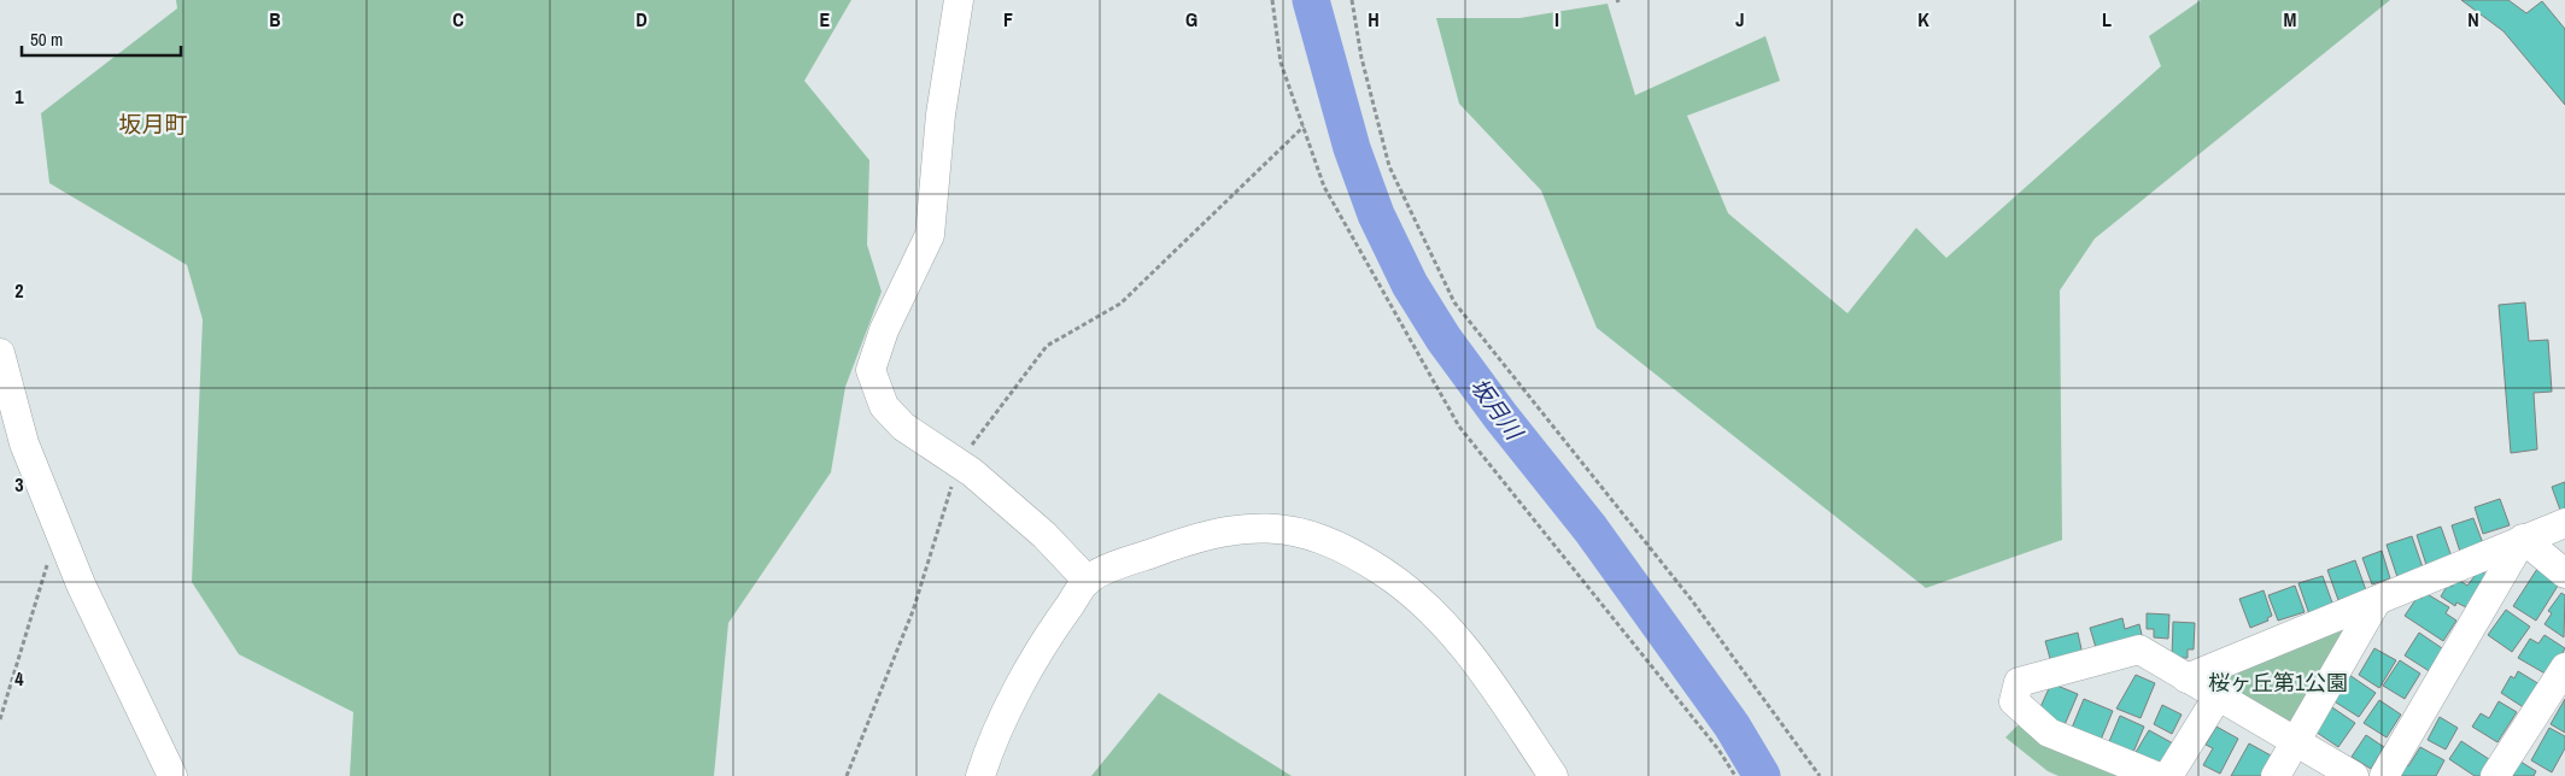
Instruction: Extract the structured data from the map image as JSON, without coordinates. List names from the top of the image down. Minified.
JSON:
{"districts":["坂月町"],"water":["坂月川"],"parks":["桜ヶ丘第1公園"],"scale_bar":"50 m","grid":{"columns":["B","C","D","E","F","G","H","I","J","K","L","M","N"],"rows":["1","2","3","4"]}}
